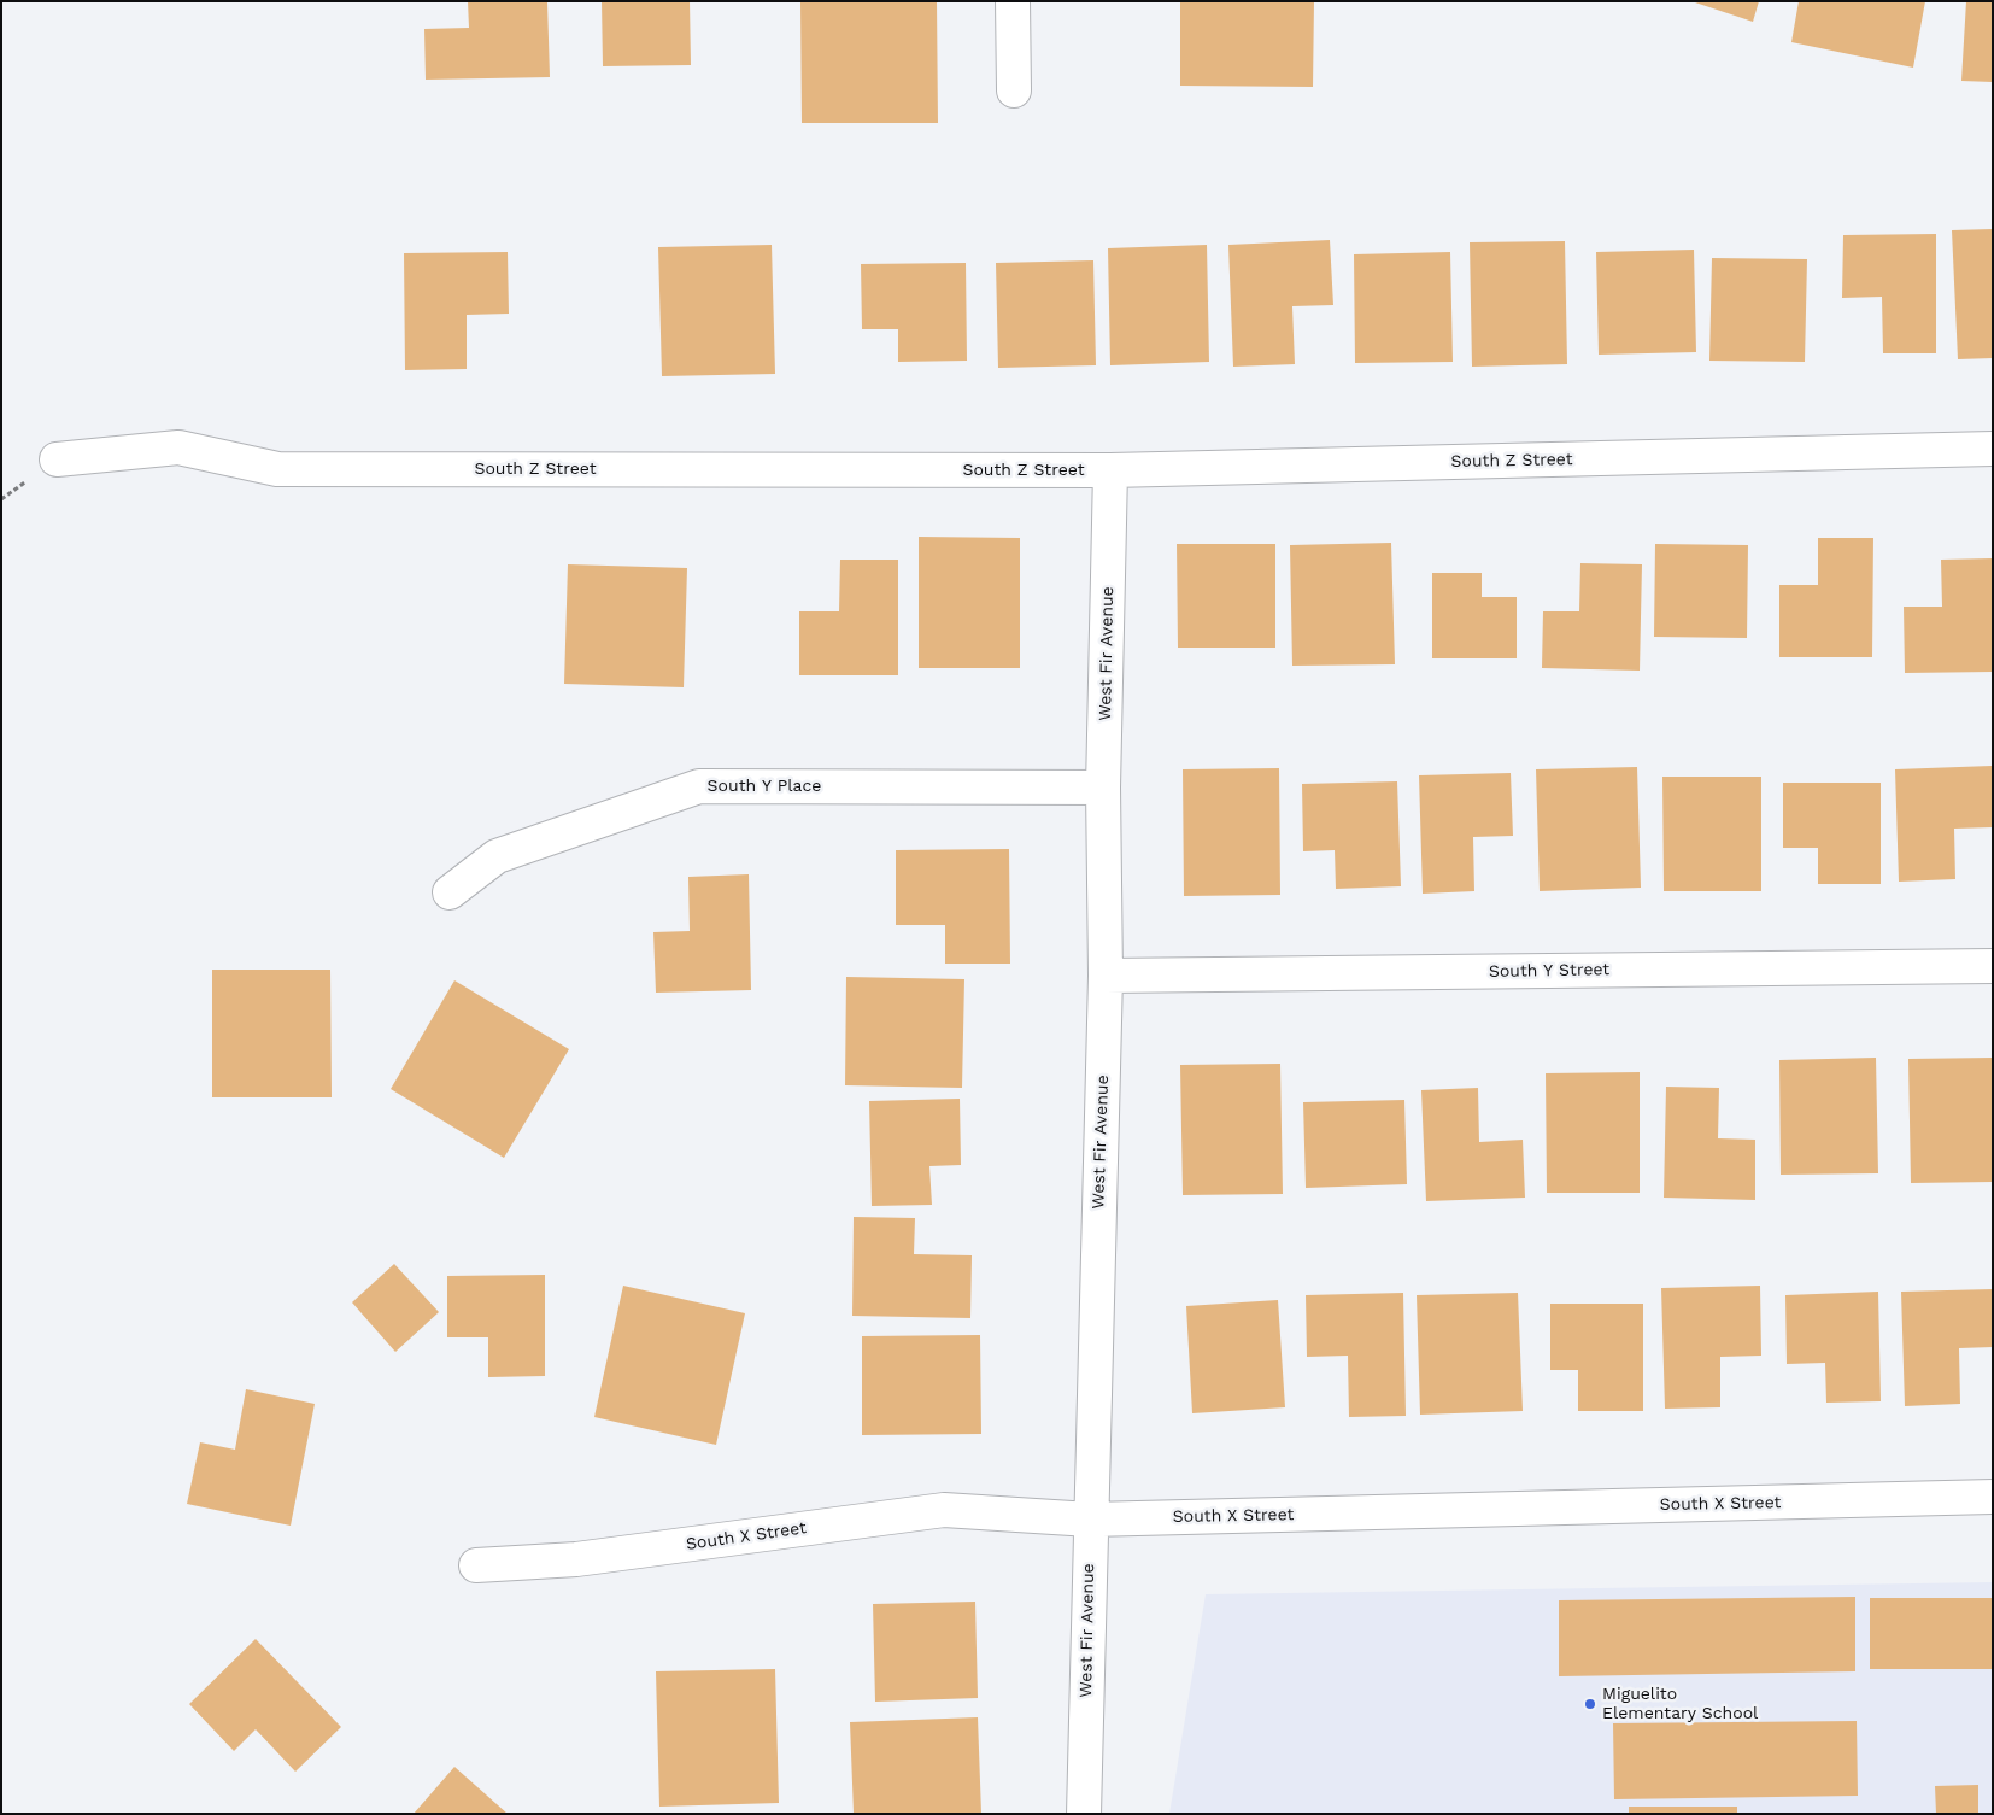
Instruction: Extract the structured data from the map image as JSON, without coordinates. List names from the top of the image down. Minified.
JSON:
{"streets":{"street":["South Z Street","West Fir Avenue","South Y Place","South Y Street","South X Street"]},"crossings":[["South Z Street","West Fir Avenue"],["West Fir Avenue","South Y Place"],["West Fir Avenue","South Y Street"],["West Fir Avenue","South X Street"]],"places":["Miguelito Elementary School"]}
